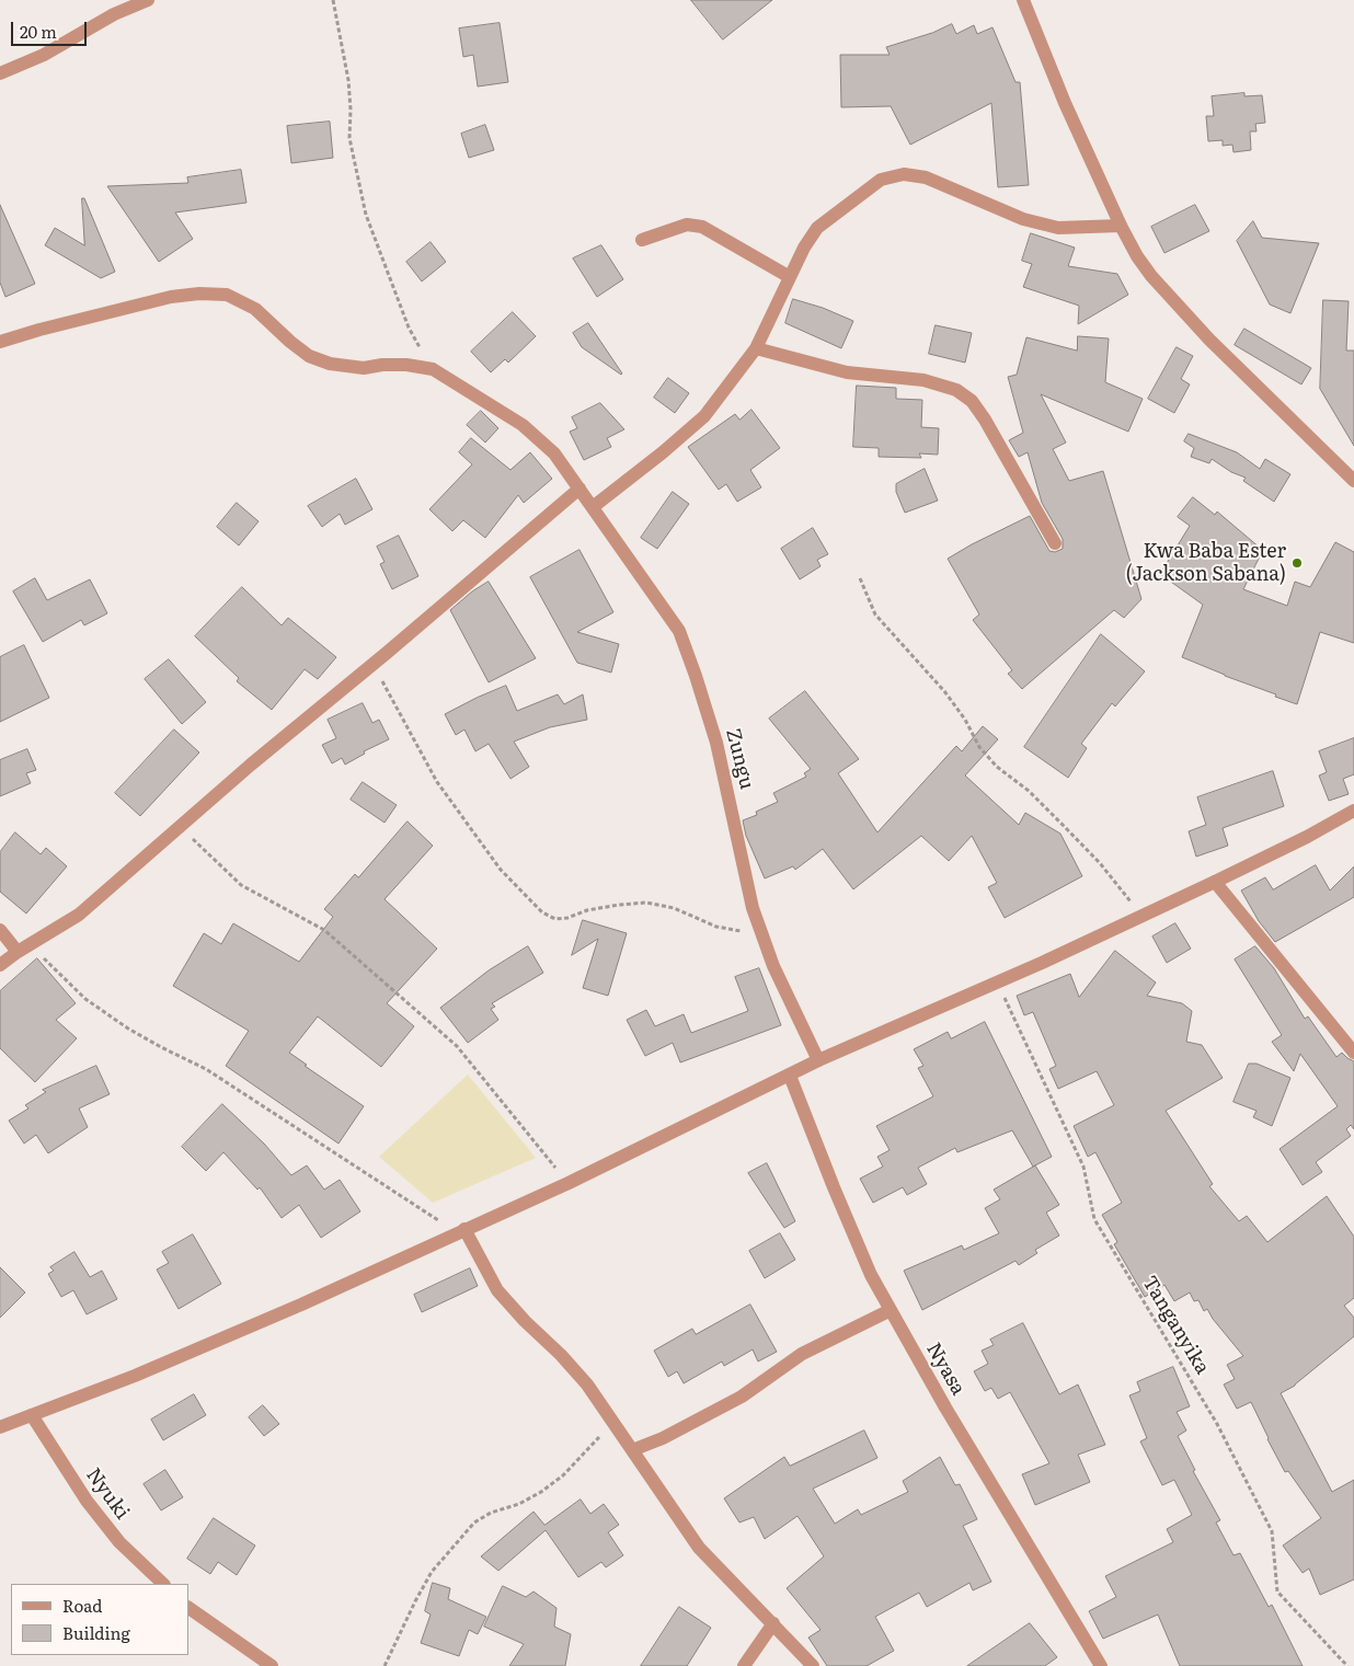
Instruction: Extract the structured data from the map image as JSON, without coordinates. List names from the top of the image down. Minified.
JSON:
{"streets":{"street":["Zungu","Nyasa","Nyuki"],"path":["Tanganyika"]},"places":["Kwa Baba Ester (Jackson Sabana)"],"legend":["Road","Building"],"scale_bar":"20 m"}
